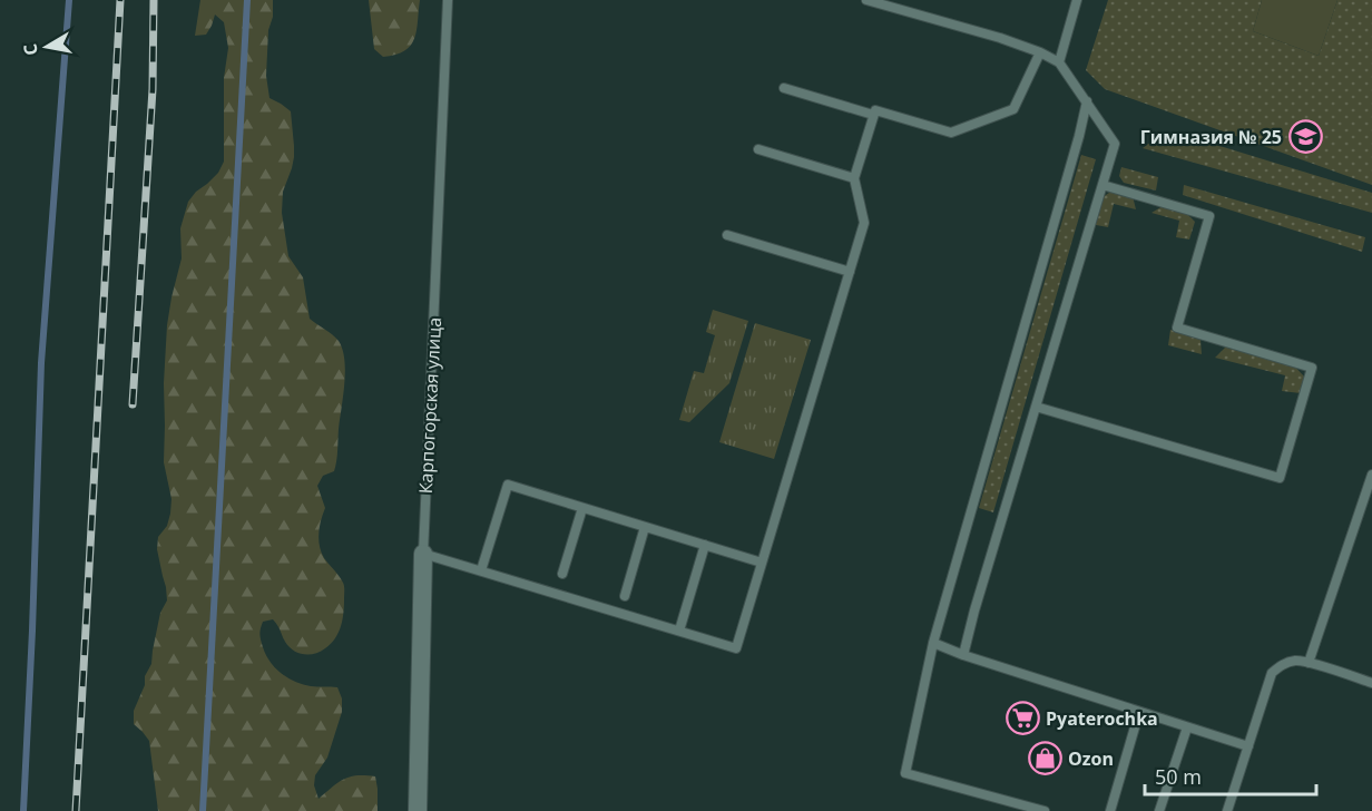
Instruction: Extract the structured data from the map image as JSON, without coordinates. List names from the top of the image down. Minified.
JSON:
{"streets":{"street":["Карпогорская улица"]},"places":{"school or university":["Гимназия № 25"],"supermarket":["Pyaterochka"],"shop":["Ozon"]},"scale_bar":"50 m","north":"left"}
